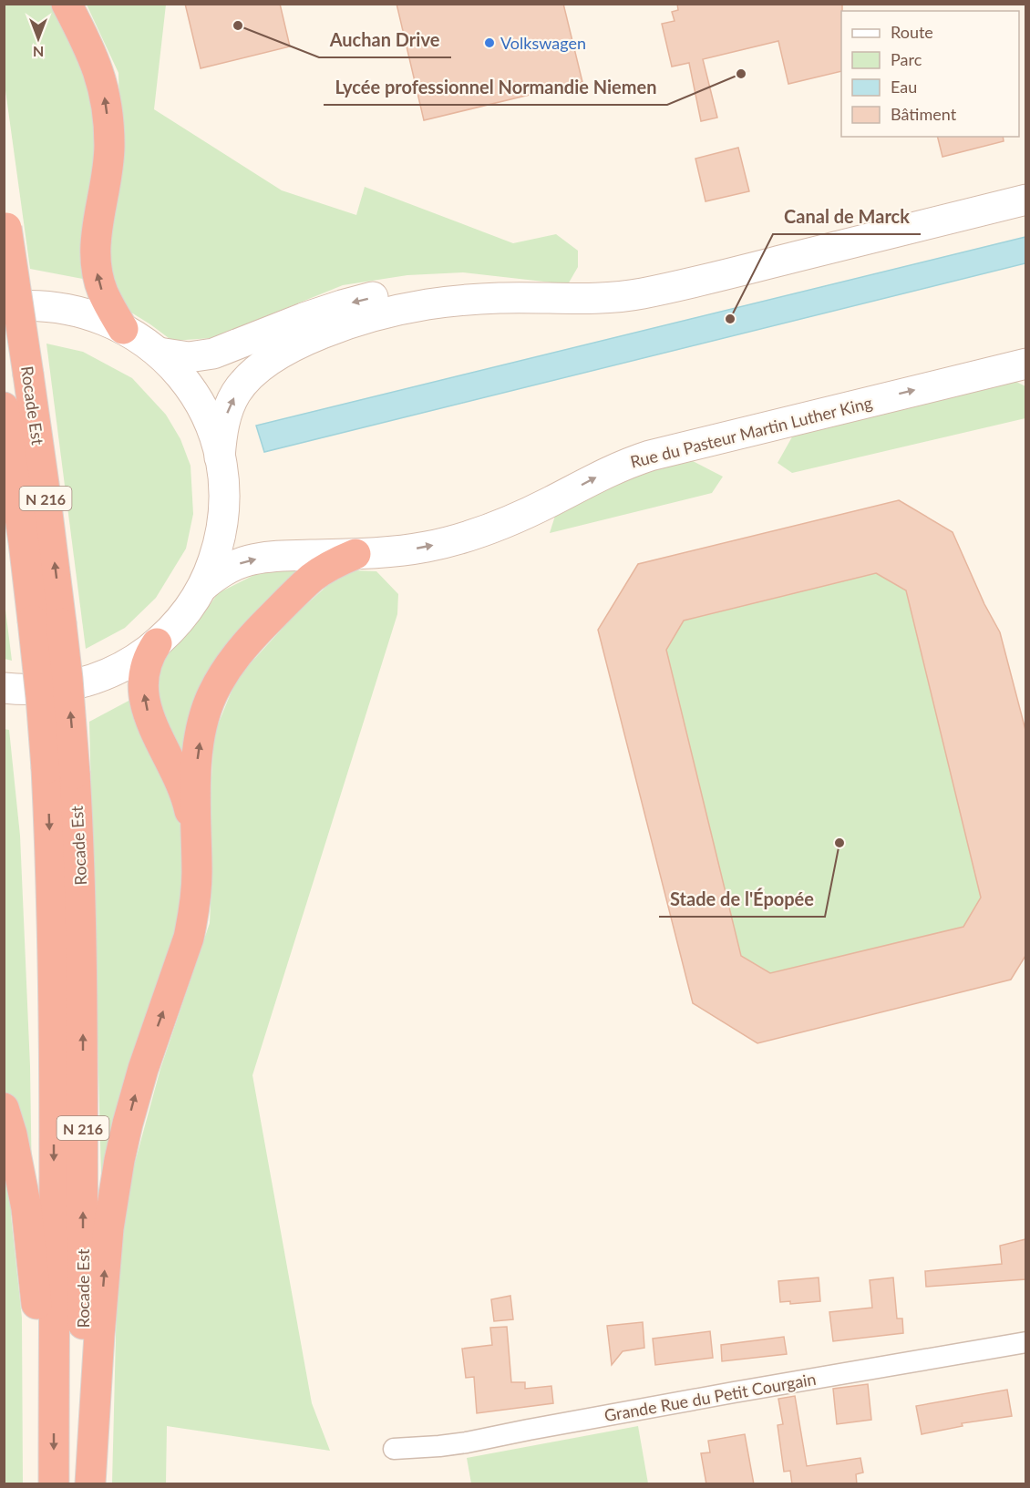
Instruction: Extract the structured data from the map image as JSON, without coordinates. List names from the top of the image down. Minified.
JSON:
{"streets":{"highway":["Rocade Est","N 216"],"street":["Rue du Pasteur Martin Luther King","Grande Rue du Petit Courgain"]},"places":["Auchan Drive","Volkswagen","Lycée professionnel Normandie Niemen","Canal de Marck","Stade de l'Épopée"],"legend":["Route","Parc","Eau","Bâtiment"],"north":"bottom"}
